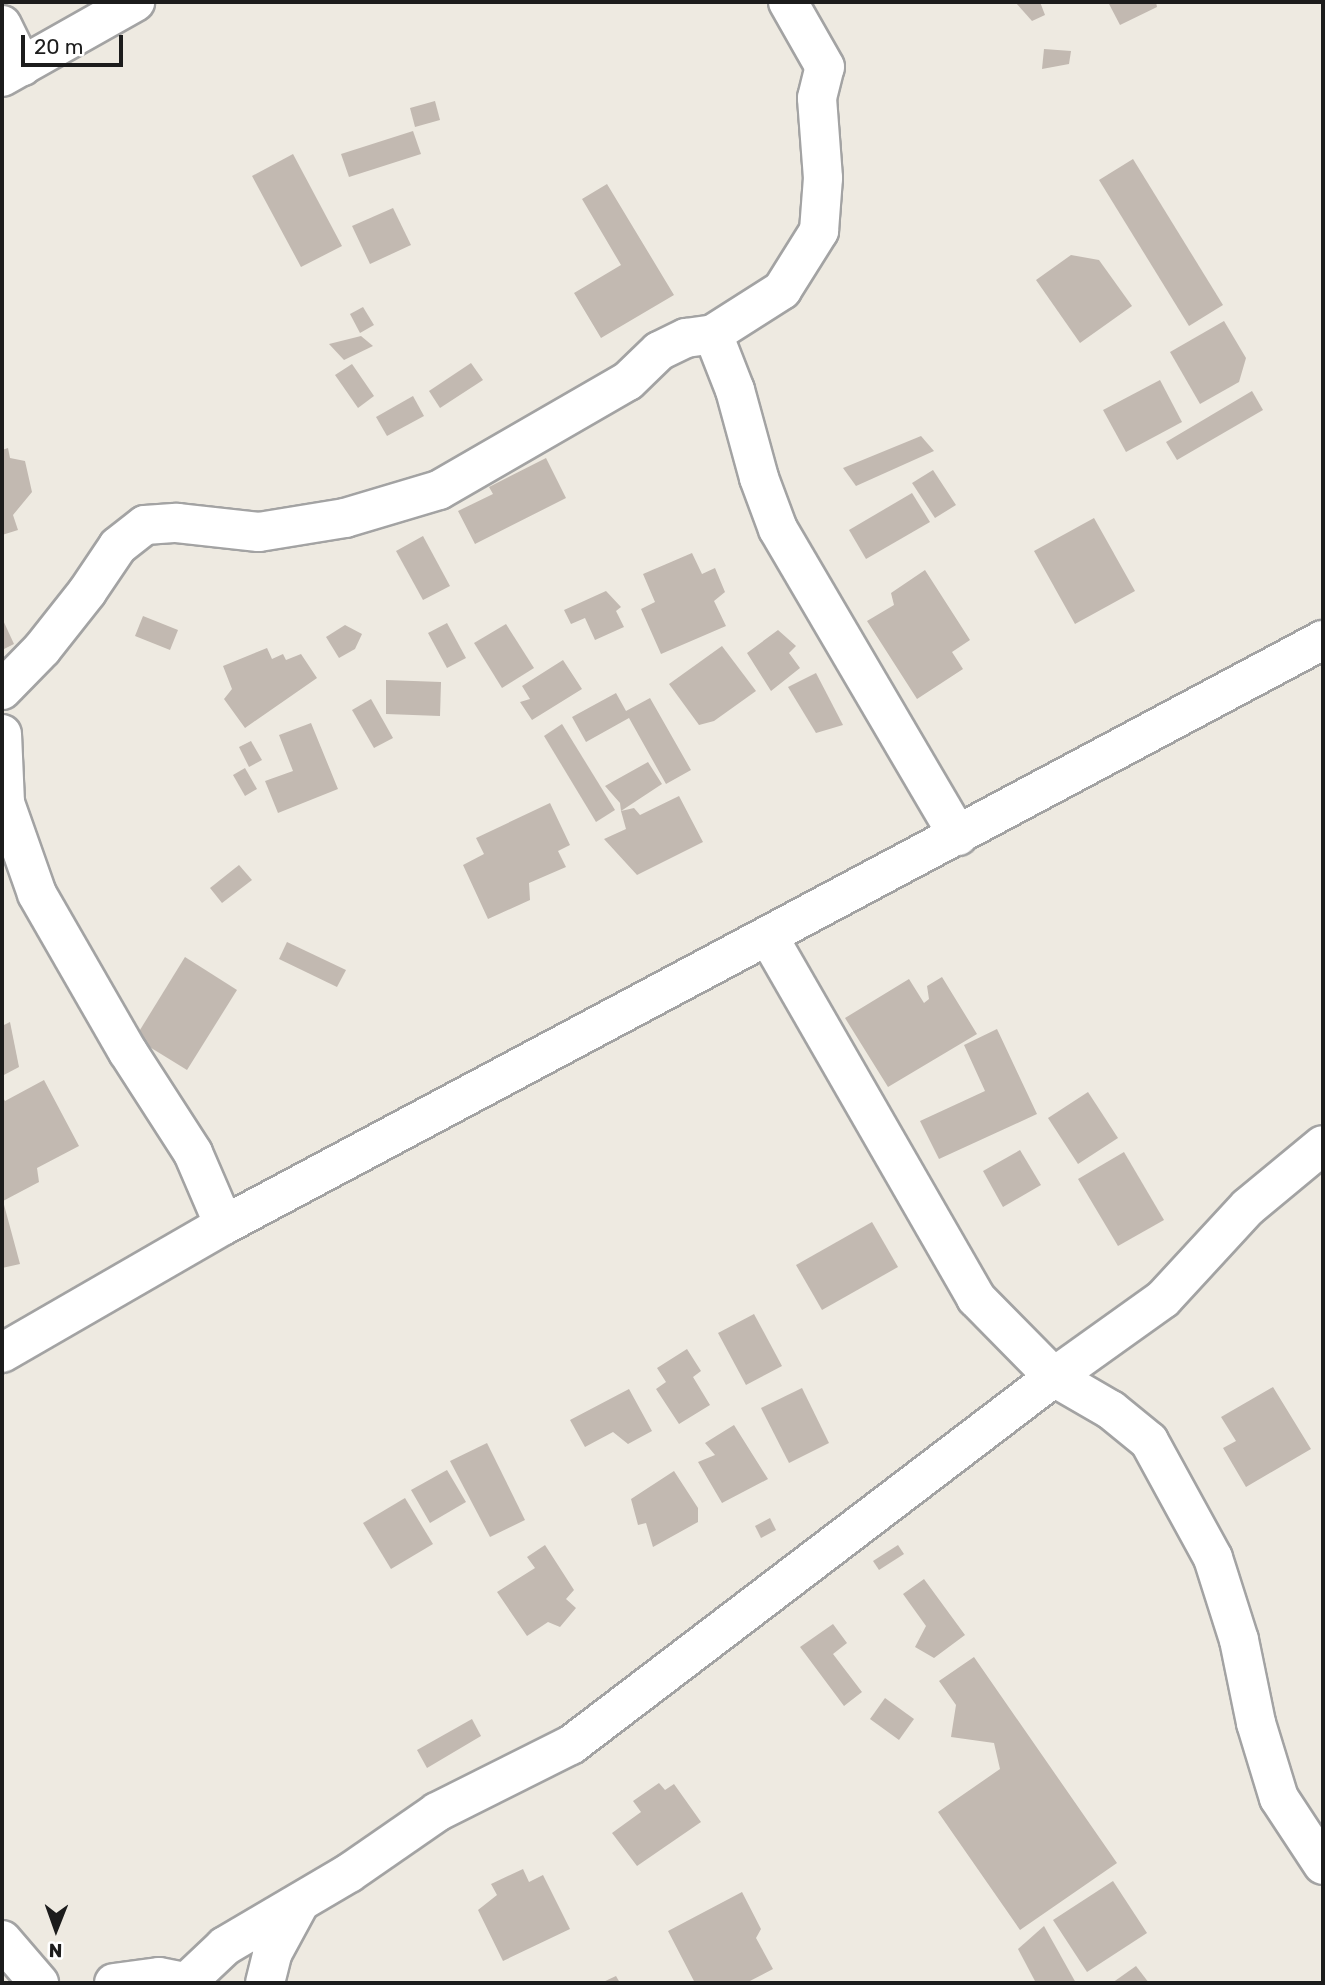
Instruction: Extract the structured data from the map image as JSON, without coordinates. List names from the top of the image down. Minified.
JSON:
{"scale_bar":"20 m","north":"bottom"}
